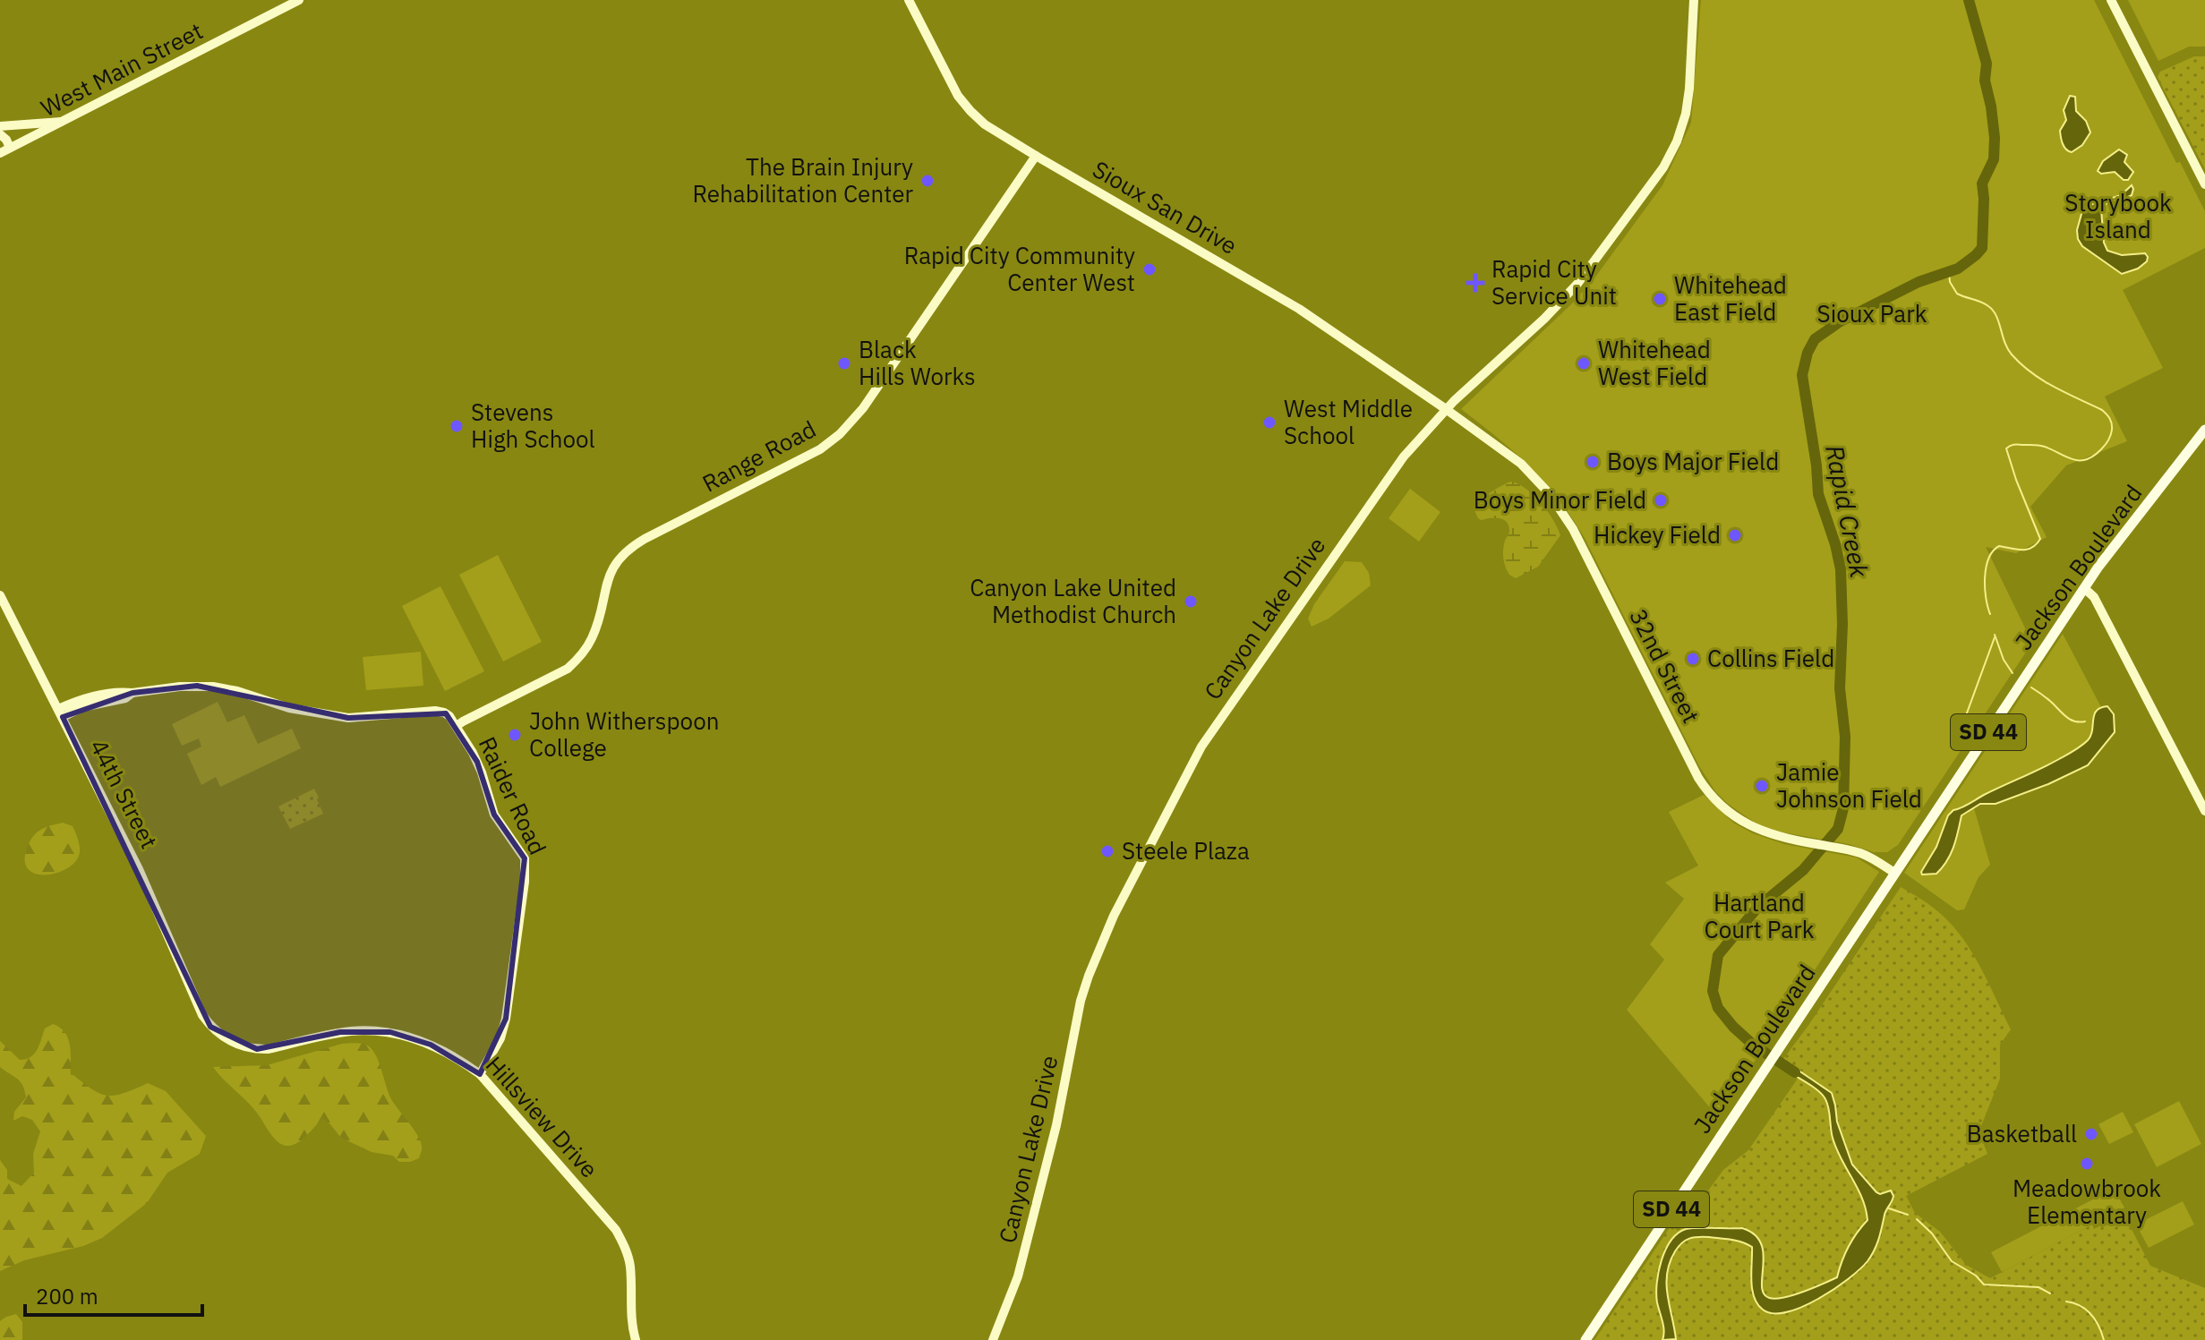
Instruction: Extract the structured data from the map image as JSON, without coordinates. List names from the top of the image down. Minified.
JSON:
{"streets":{"main road":["Jackson Boulevard","SD 44"],"street":["West Main Street","Sioux San Drive","Range Road","Canyon Lake Drive","32nd Street","44th Street","Raider Road","Hillsview Drive"]},"crossings":[["Sioux San Drive","Range Road"],["Sioux San Drive","Canyon Lake Drive"],["Sioux San Drive","32nd Street"],["Range Road","Raider Road"],["Jackson Boulevard","32nd Street"],["Canyon Lake Drive","32nd Street"],["44th Street","Raider Road"],["44th Street","Hillsview Drive"],["Raider Road","Hillsview Drive"]],"water":["Rapid Creek"],"parks":["Storybook Island","Sioux Park","Hartland Court Park"],"places":{"other":["The Brain Injury Rehabilitation Center","Rapid City Community Center West","Whitehead East Field","Black Hills Works","Whitehead West Field","West Middle School","Stevens High School","Boys Major Field","Boys Minor Field","Hickey Field","Canyon Lake United Methodist Church","Collins Field","John Witherspoon College","Jamie Johnson Field","Steele Plaza","Basketball","Meadowbrook Elementary"],"health":["Rapid City Service Unit"]},"scale_bar":"200 m"}
